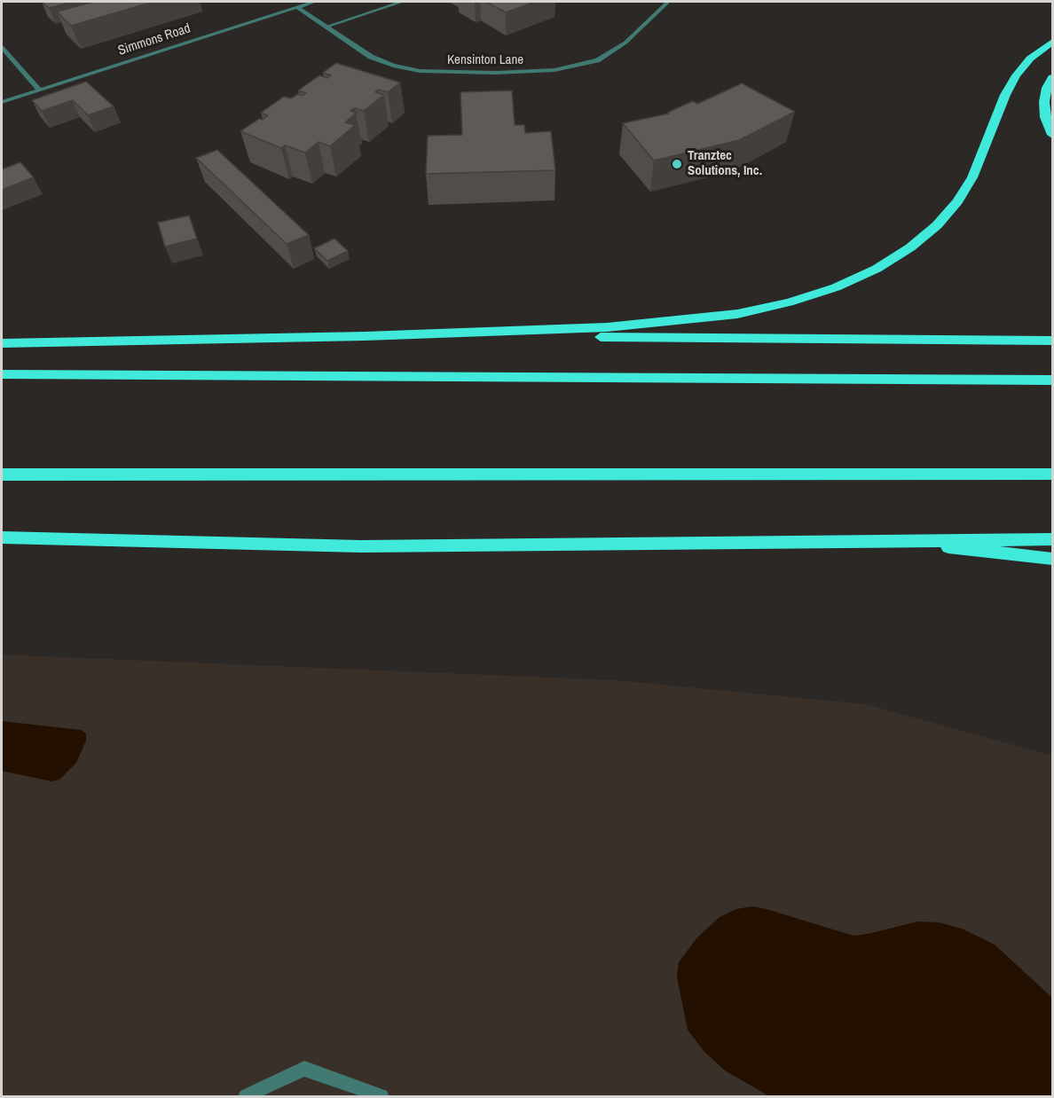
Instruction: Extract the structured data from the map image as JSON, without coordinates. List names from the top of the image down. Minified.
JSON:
{"streets":{"street":["Simmons Road","Kensinton Lane"]},"crossings":[["Simmons Road","Kensinton Lane"]],"places":["Tranztec Solutions, Inc."]}
